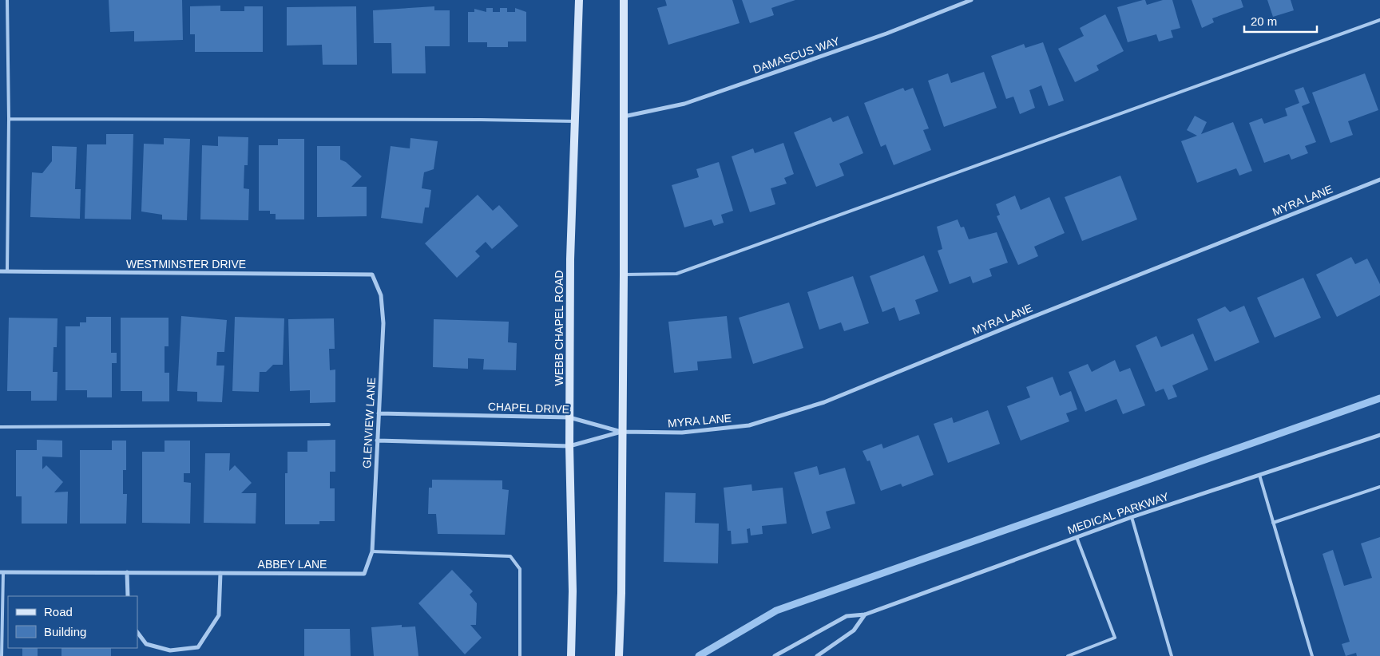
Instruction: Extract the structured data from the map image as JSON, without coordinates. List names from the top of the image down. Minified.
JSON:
{"streets":{"main road":["WEBB CHAPEL ROAD"],"street":["DAMASCUS WAY","MYRA LANE","WESTMINSTER DRIVE","CHAPEL DRIVE","GLENVIEW LANE","MEDICAL PARKWAY","ABBEY LANE"]},"crossings":[["MYRA LANE","CHAPEL DRIVE"],["WESTMINSTER DRIVE","GLENVIEW LANE"],["WEBB CHAPEL ROAD","CHAPEL DRIVE"],["CHAPEL DRIVE","GLENVIEW LANE"],["GLENVIEW LANE","ABBEY LANE"]],"legend":["Road","Building"],"scale_bar":"20 m"}
